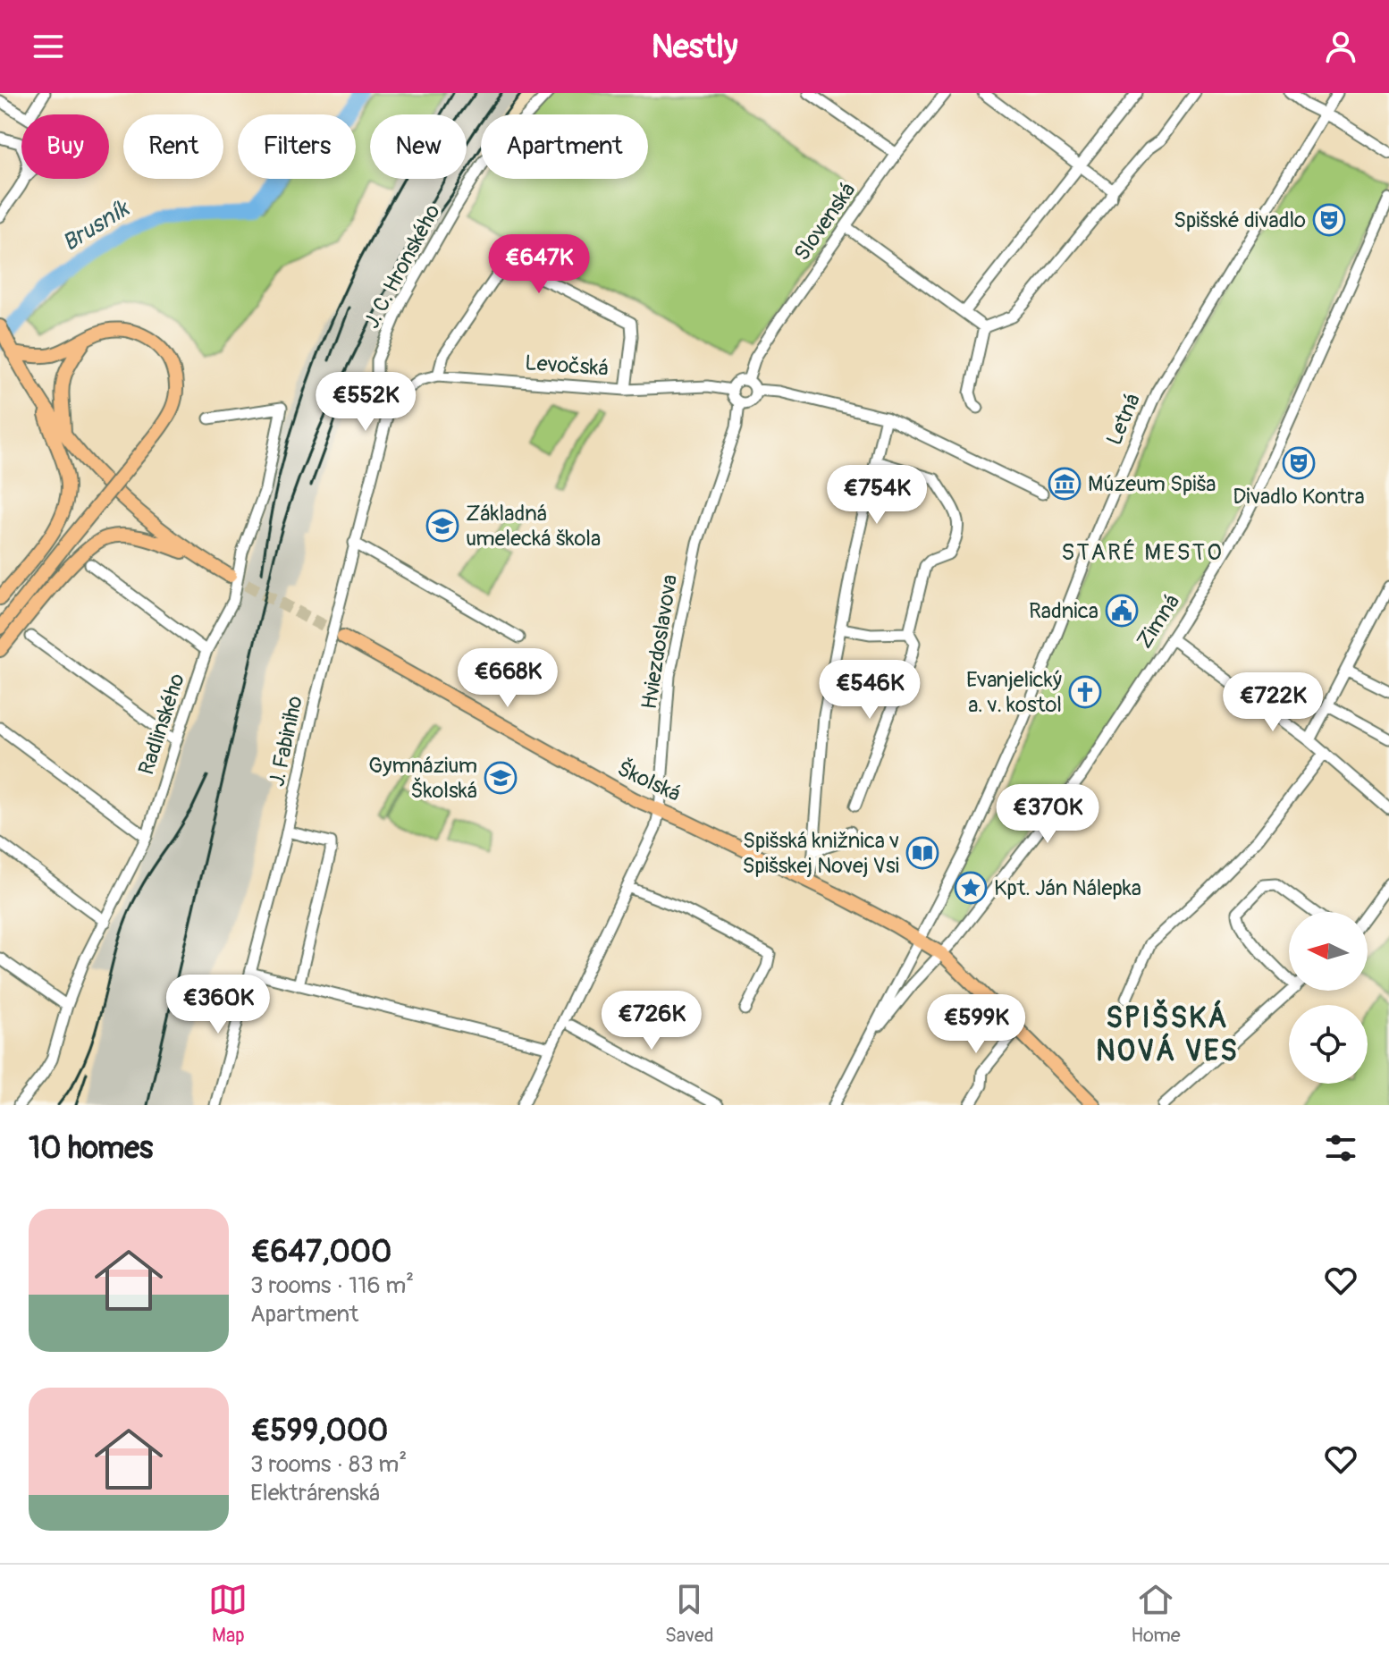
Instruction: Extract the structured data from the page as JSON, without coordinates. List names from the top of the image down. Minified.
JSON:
{"streets":{"main road":["Školská"],"street":["Slovenská","J. C. Hronského","Levočská","Letná","Zimná","Hviezdoslavova","Radlinského","J. Fabiniho"]},"crossings":[["Slovenská","Levočská"],["Slovenská","Hviezdoslavova"],["J. C. Hronského","Levočská"],["J. C. Hronského","J. Fabiniho"],["Levočská","Hviezdoslavova"],["Levočská","J. Fabiniho"],["Letná","Zimná"],["Letná","Školská"],["Zimná","Školská"],["Hviezdoslavova","Školská"]],"districts":["STARÉ MESTO","SPIŠSKÁ NOVÁ VES"],"water":["Brusník"],"places":{"theatre":["Spišské divadlo","Divadlo Kontra"],"museum":["Múzeum Spiša"],"school or university":["Základná umelecká škola","Gymnázium Školská"],"public building":["Radnica"],"church":["Evanjelický a. v. kostol"],"library":["Spišská knižnica v Spišskej Novej Vsi"],"place":["Kpt. Ján Nálepka"]},"north":"left","page":{"header":"Nestly","chip":["Buy","Rent","Filters","New","Apartment"],"price":["€647K","€552K","€754K","€668K","€546K","€722K","€370K","€360K","€726K","€599K"],"heading":"10 homes","list":[{"name":"€647,000","note":"3 rooms · 116 m² · Apartment"},{"name":"€599,000","note":"3 rooms · 83 m² · Elektrárenská"}],"tabs":["Map","Saved","Home"]}}
